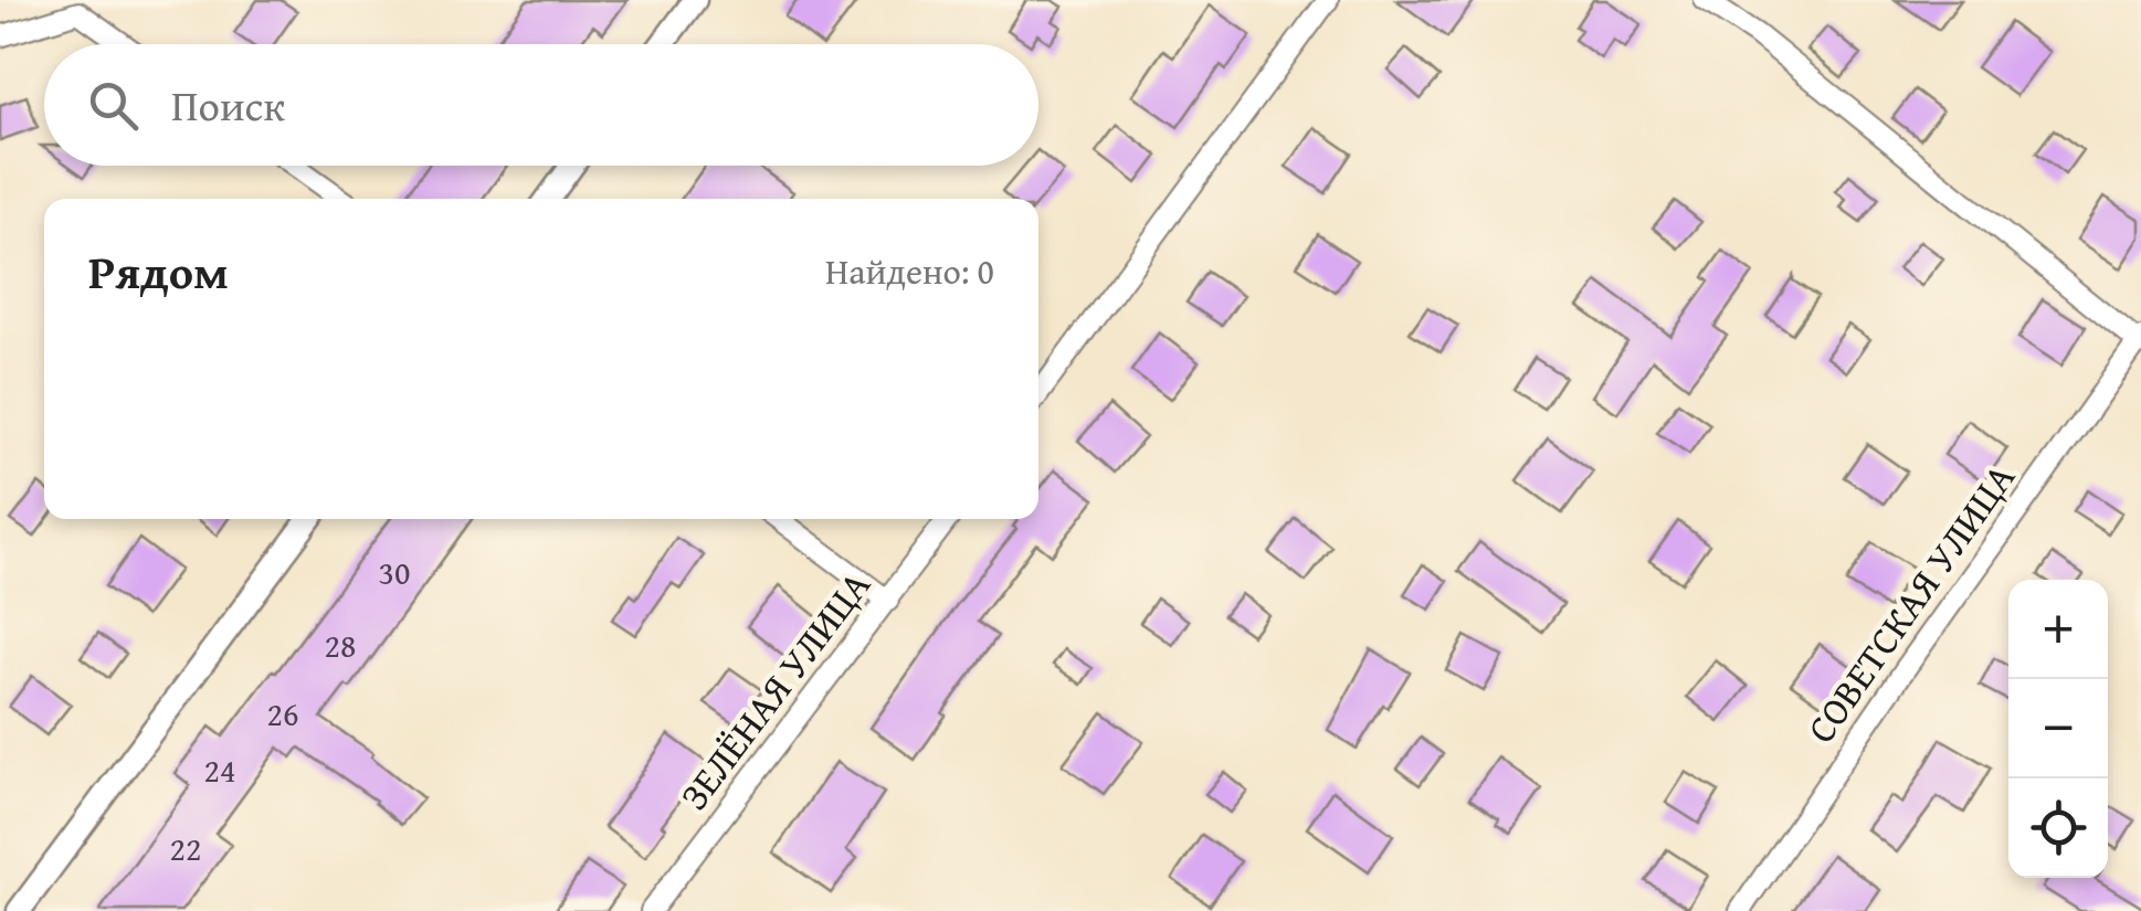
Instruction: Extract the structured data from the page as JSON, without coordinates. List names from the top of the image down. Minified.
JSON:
{"streets":{"street":["СОВЕТСКАЯ УЛИЦА","ЗЕЛЁНАЯ УЛИЦА"]},"house_numbers":["30","28","26","24","22"],"page":{"search":"Поиск","heading":["Рядом","Найдено: 0"],"map_buttons":["+","−"]}}
